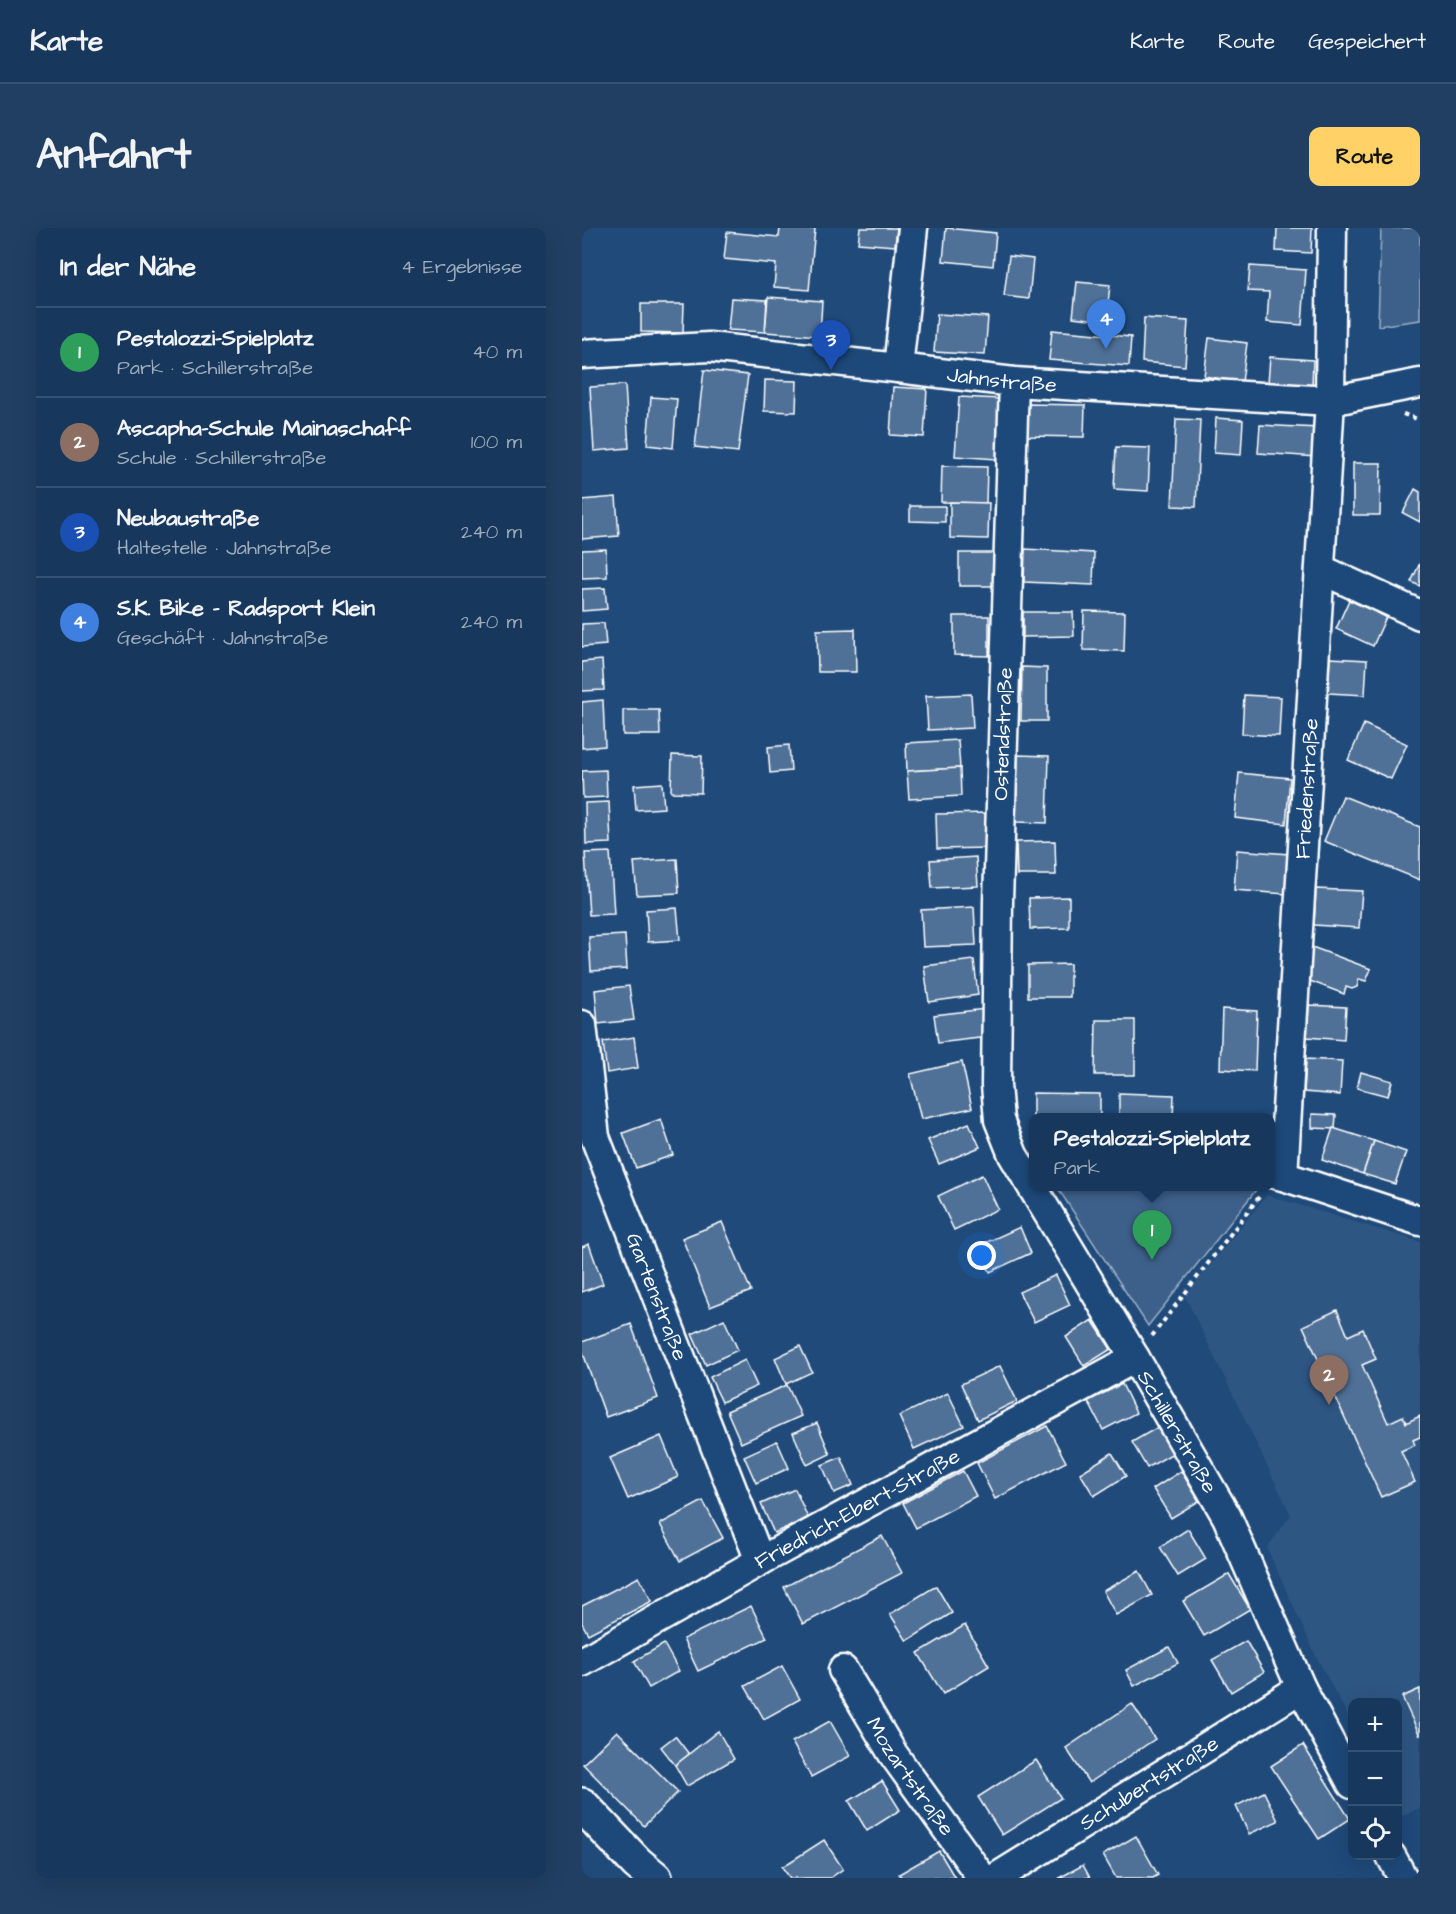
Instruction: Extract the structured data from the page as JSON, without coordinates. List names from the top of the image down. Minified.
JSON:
{"streets":{"street":["Jahnstraße","Ostendstraße","Friedenstraße","Gartenstraße","Schillerstraße","Friedrich-Ebert-Straße","Mozartstraße","Schubertstraße"]},"crossings":[["Jahnstraße","Ostendstraße"],["Jahnstraße","Friedenstraße"],["Ostendstraße","Schillerstraße"],["Gartenstraße","Friedrich-Ebert-Straße"],["Schillerstraße","Friedrich-Ebert-Straße"],["Schillerstraße","Schubertstraße"]],"page":{"header":"Karte","nav":["Karte","Route","Gespeichert"],"title":"Anfahrt","buttons":"Route","heading":["In der Nähe","4 Ergebnisse"],"pins":["4","3","1","2"],"list":[{"mark":"1","name":"Pestalozzi-Spielplatz","note":"Park · Schillerstraße","value":"40 m"},{"mark":"2","name":"Ascapha-Schule Mainaschaff","note":"Schule · Schillerstraße","value":"100 m"},{"mark":"3","name":"Neubaustraße","note":"Haltestelle · Jahnstraße","value":"240 m"},{"mark":"4","name":"S.K. Bike - Radsport Klein","note":"Geschäft · Jahnstraße","value":"240 m"}],"popup":["Pestalozzi-Spielplatz","Park"],"map_buttons":["+","−"]}}
